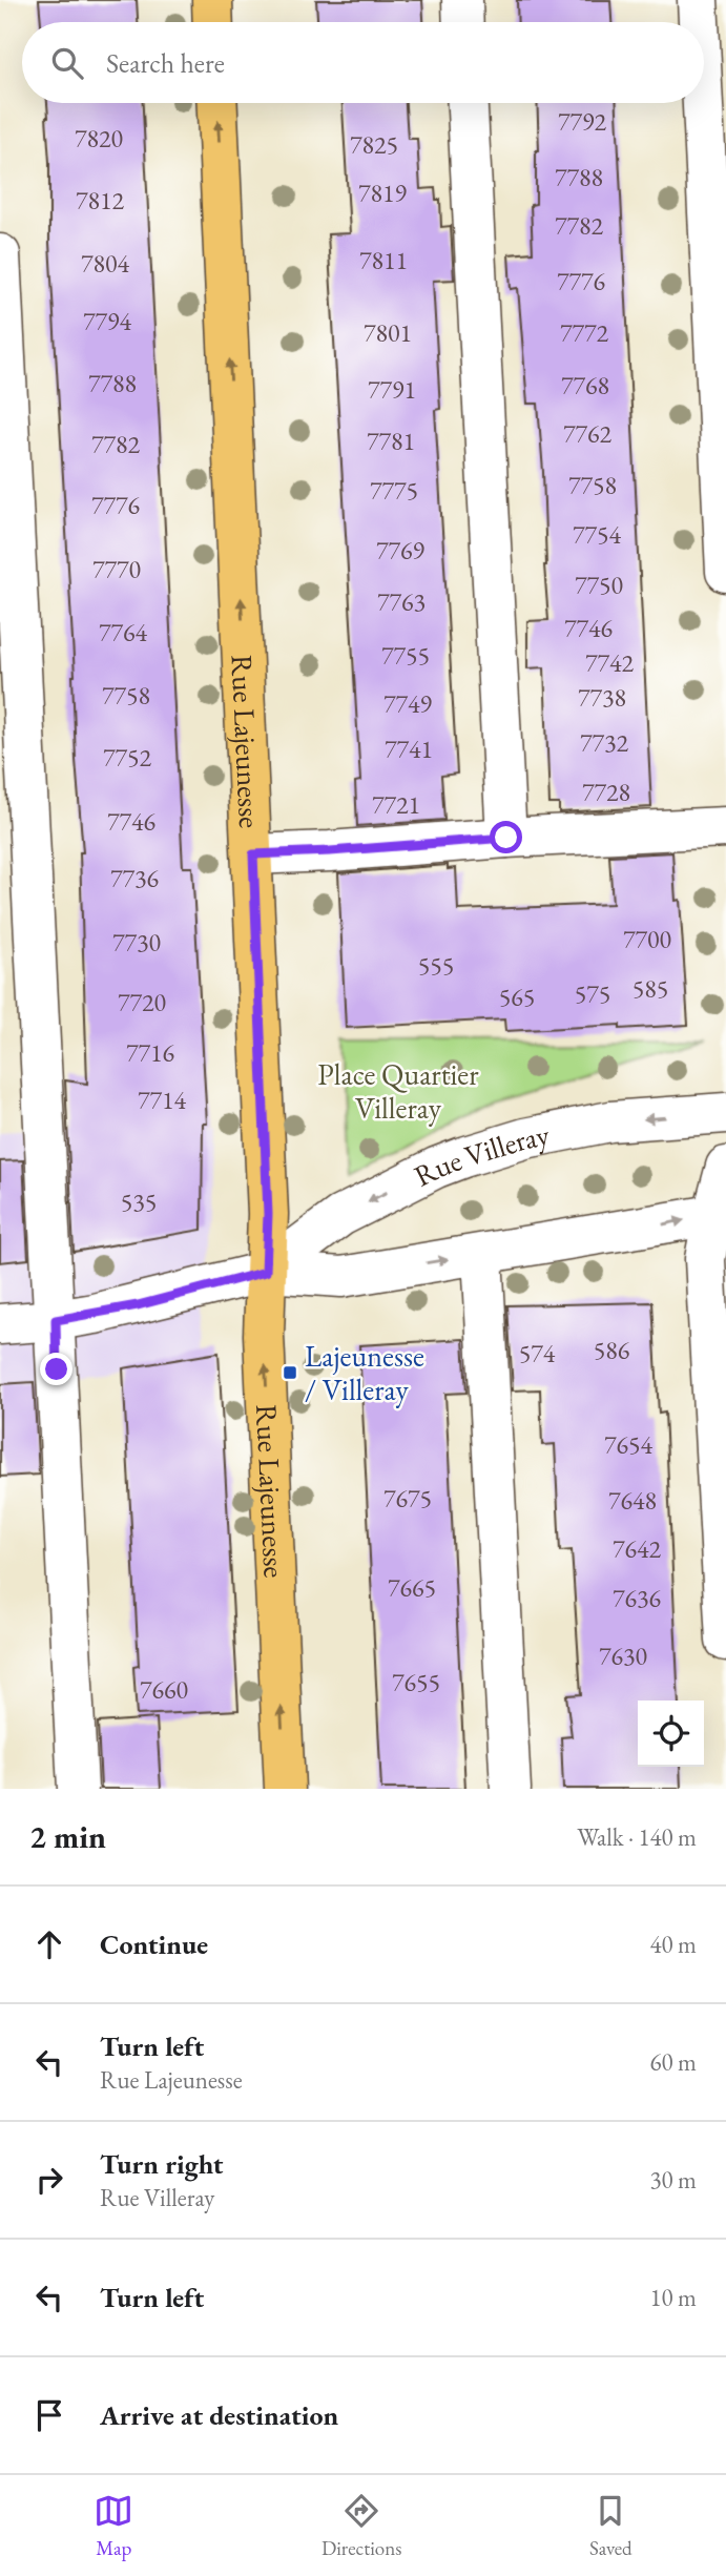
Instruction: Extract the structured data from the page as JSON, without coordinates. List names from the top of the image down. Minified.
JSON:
{"streets":{"main road":["Rue Lajeunesse"],"street":["Rue Villeray"]},"crossings":[["Rue Lajeunesse","Rue Villeray"]],"one_way":["Rue Lajeunesse"],"parks":["Place Quartier Villeray"],"places":{"transit":["Lajeunesse / Villeray"]},"house_numbers":["7792","7820","7825","7788","7819","7812","7782","7811","7804","7776","7794","7801","7772","7788","7768","7791","7762","7781","7782","7758","7775","7776","7754","7769","7770","7750","7763","7746","7764","7755","7742","7758","7738","7749","7732","7741","7752","7728","7721","7746","7736","7700","7730","555","585","575","565","7720","7716","7714","535","586","574","7654","7675","7648","7642","7665","7636","7630","7655","7660"],"page":{"search":"Search here","heading":["2 min","Walk · 140 m"],"list":[["Continue","40 m"],["Turn left","Rue Lajeunesse","60 m"],["Turn right","Rue Villeray","30 m"],["Turn left","10 m"],"Arrive at destination"],"nav":["Map","Directions","Saved"]}}
